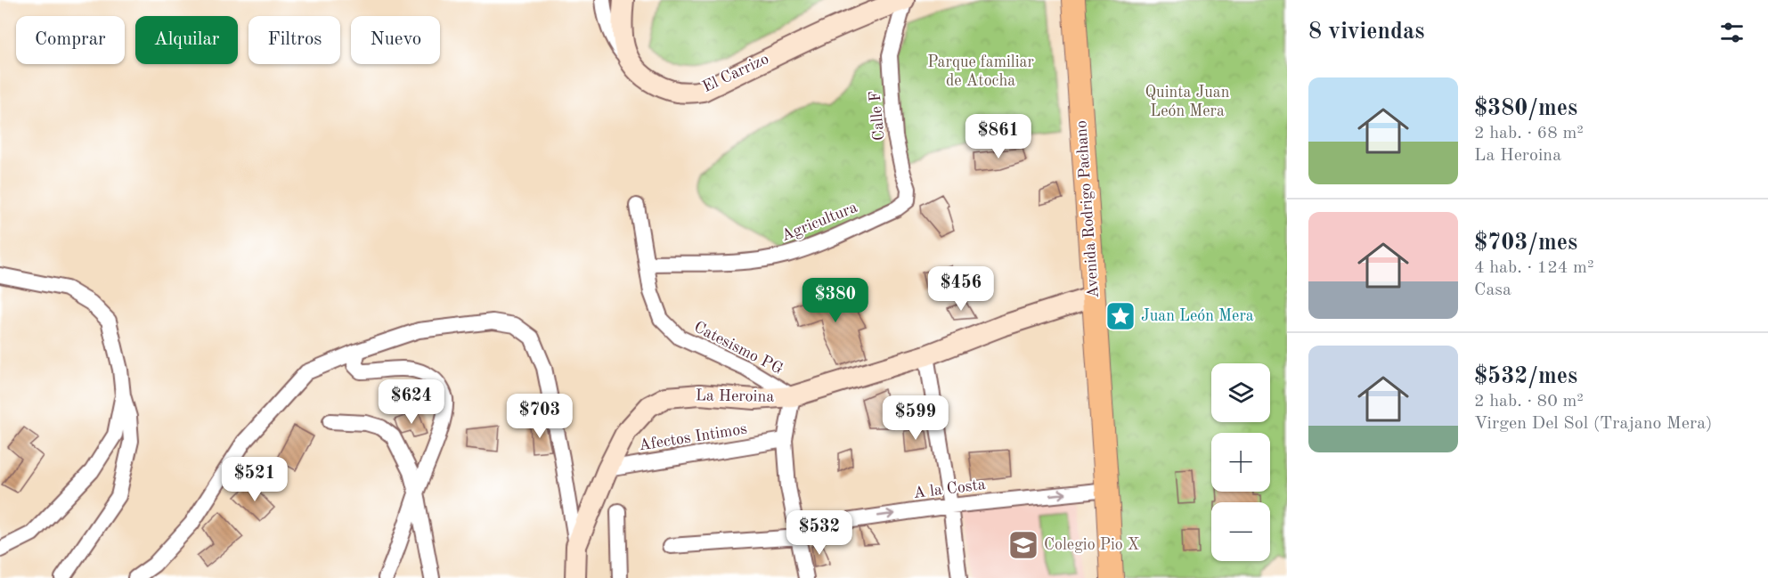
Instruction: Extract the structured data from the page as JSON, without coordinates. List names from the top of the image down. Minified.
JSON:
{"streets":{"main road":["Avenida Rodrigo Pachano"],"street":["El Carrizo","Calle F","Agricultura","Catesismo PG","La Heroina","Afectos Intimos","A la Costa"]},"crossings":[["El Carrizo","Calle F"],["Calle F","Agricultura"],["Avenida Rodrigo Pachano","La Heroina"],["Avenida Rodrigo Pachano","A la Costa"],["Agricultura","Catesismo PG"],["Catesismo PG","La Heroina"],["La Heroina","Afectos Intimos"]],"one_way":["A la Costa"],"parks":["Parque familiar de Atocha","Quinta Juan León Mera"],"places":{"place":["Juan León Mera"],"school or university":["Colegio Pio X"]},"page":{"heading":"8 viviendas","chip":["Comprar","Alquilar","Filtros","Nuevo"],"list":[{"name":"$380/mes","note":"2 hab. · 68 m² · La Heroina"},{"name":"$703/mes","note":"4 hab. · 124 m² · Casa"},{"name":"$532/mes","note":"2 hab. · 80 m² · Virgen Del Sol (Trajano Mera)"}],"price":["$861","$456","$380","$624","$703","$599","$521","$532"],"map_buttons":["+","−"]}}
